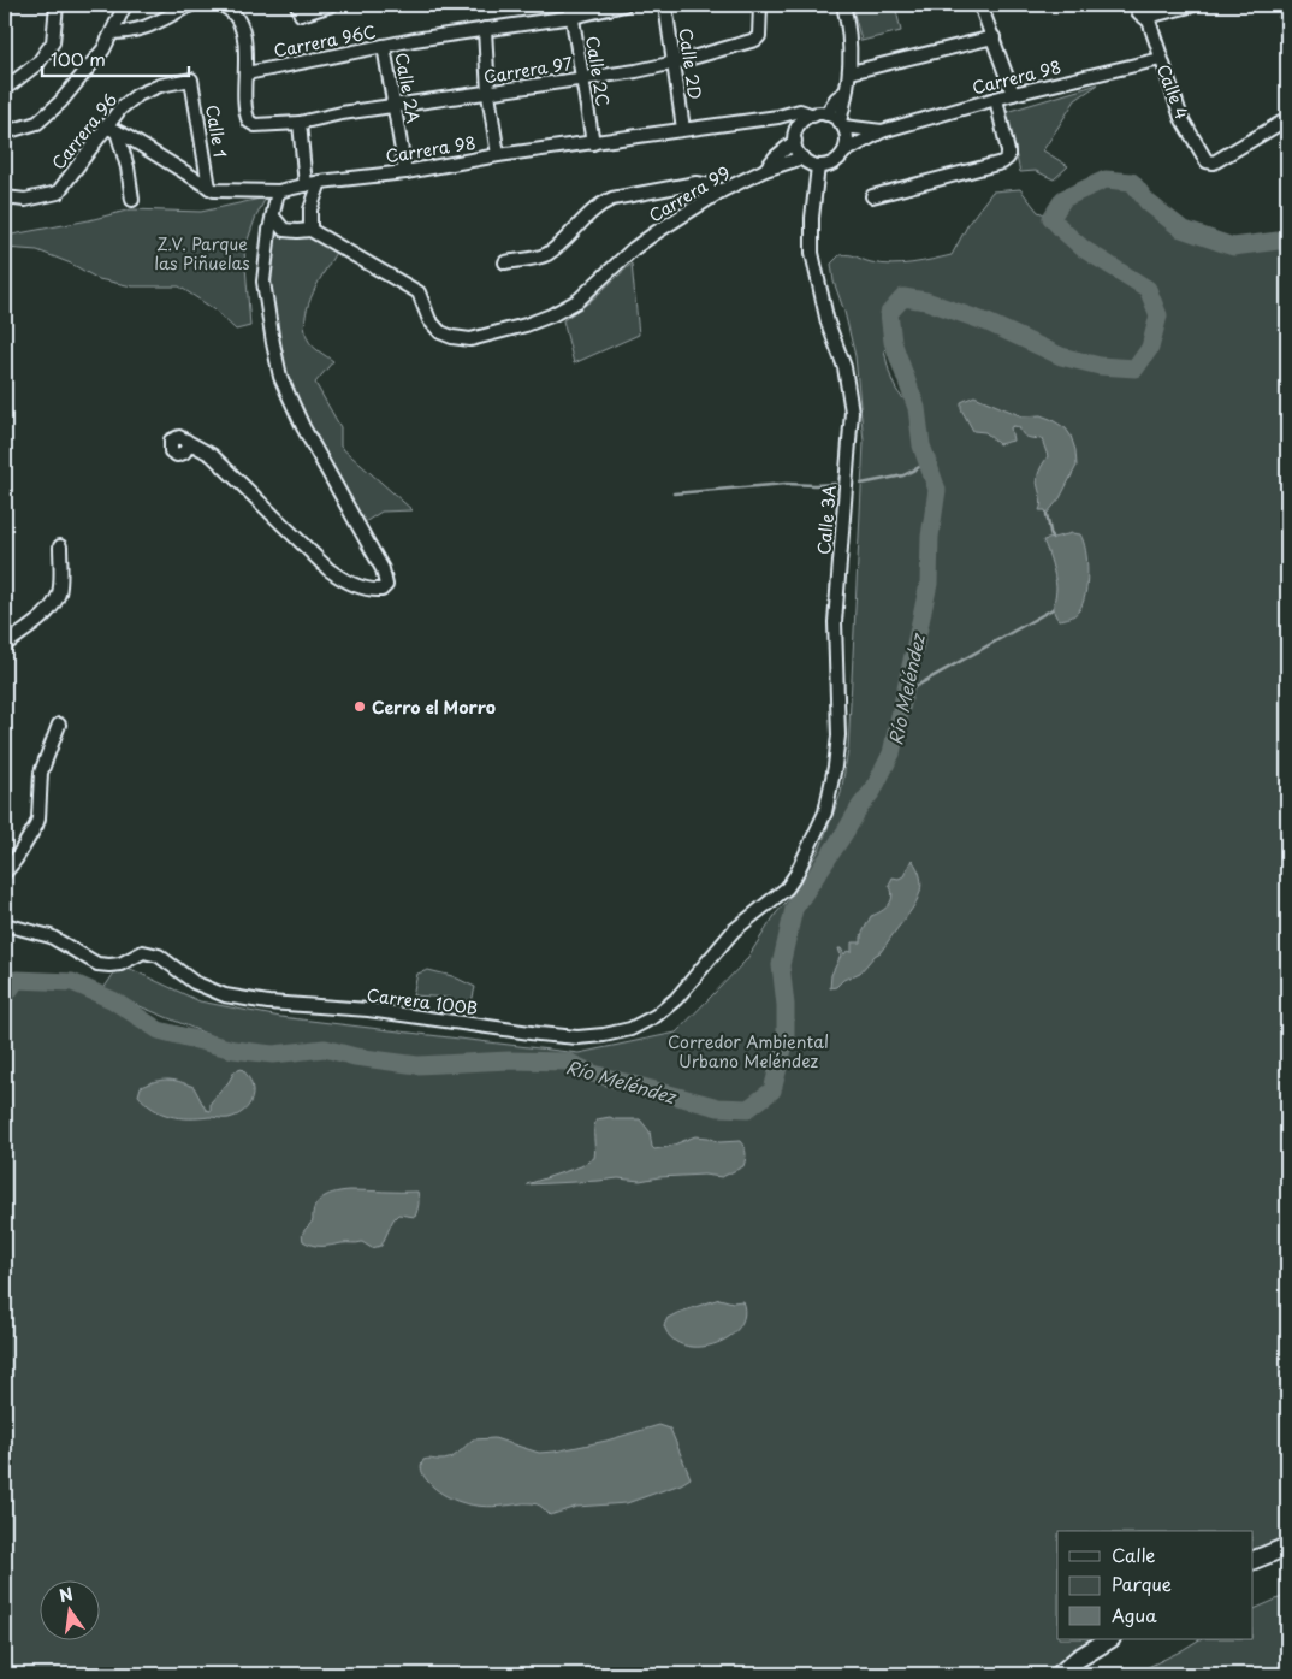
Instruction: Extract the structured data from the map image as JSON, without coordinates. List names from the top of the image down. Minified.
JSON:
{"streets":{"street":["Carrera 96C","Calle 2D","Carrera 97","Calle 2C","Carrera 98","Calle 2A","Calle 4","Carrera 96","Calle 1","Carrera 99","Calle 3A","Carrera 100B"]},"crossings":[["Carrera 96C","Carrera 97"],["Carrera 96C","Calle 2C"],["Carrera 96C","Calle 2A"],["Calle 2D","Carrera 97"],["Calle 2D","Carrera 98"],["Carrera 97","Calle 2C"],["Carrera 97","Calle 2A"],["Calle 2C","Carrera 98"],["Carrera 98","Calle 2A"],["Carrera 98","Calle 4"],["Carrera 98","Carrera 96"],["Carrera 98","Calle 1"],["Carrera 98","Carrera 99"],["Carrera 98","Calle 3A"],["Carrera 96","Calle 1"],["Carrera 99","Calle 3A"],["Calle 3A","Carrera 100B"]],"water":["Río Meléndez"],"parks":["Z.V. Parque las Piñuelas","Corredor Ambiental Urbano Meléndez"],"places":["Cerro el Morro"],"legend":["Calle","Parque","Agua"],"scale_bar":"100 m","north":"top"}
